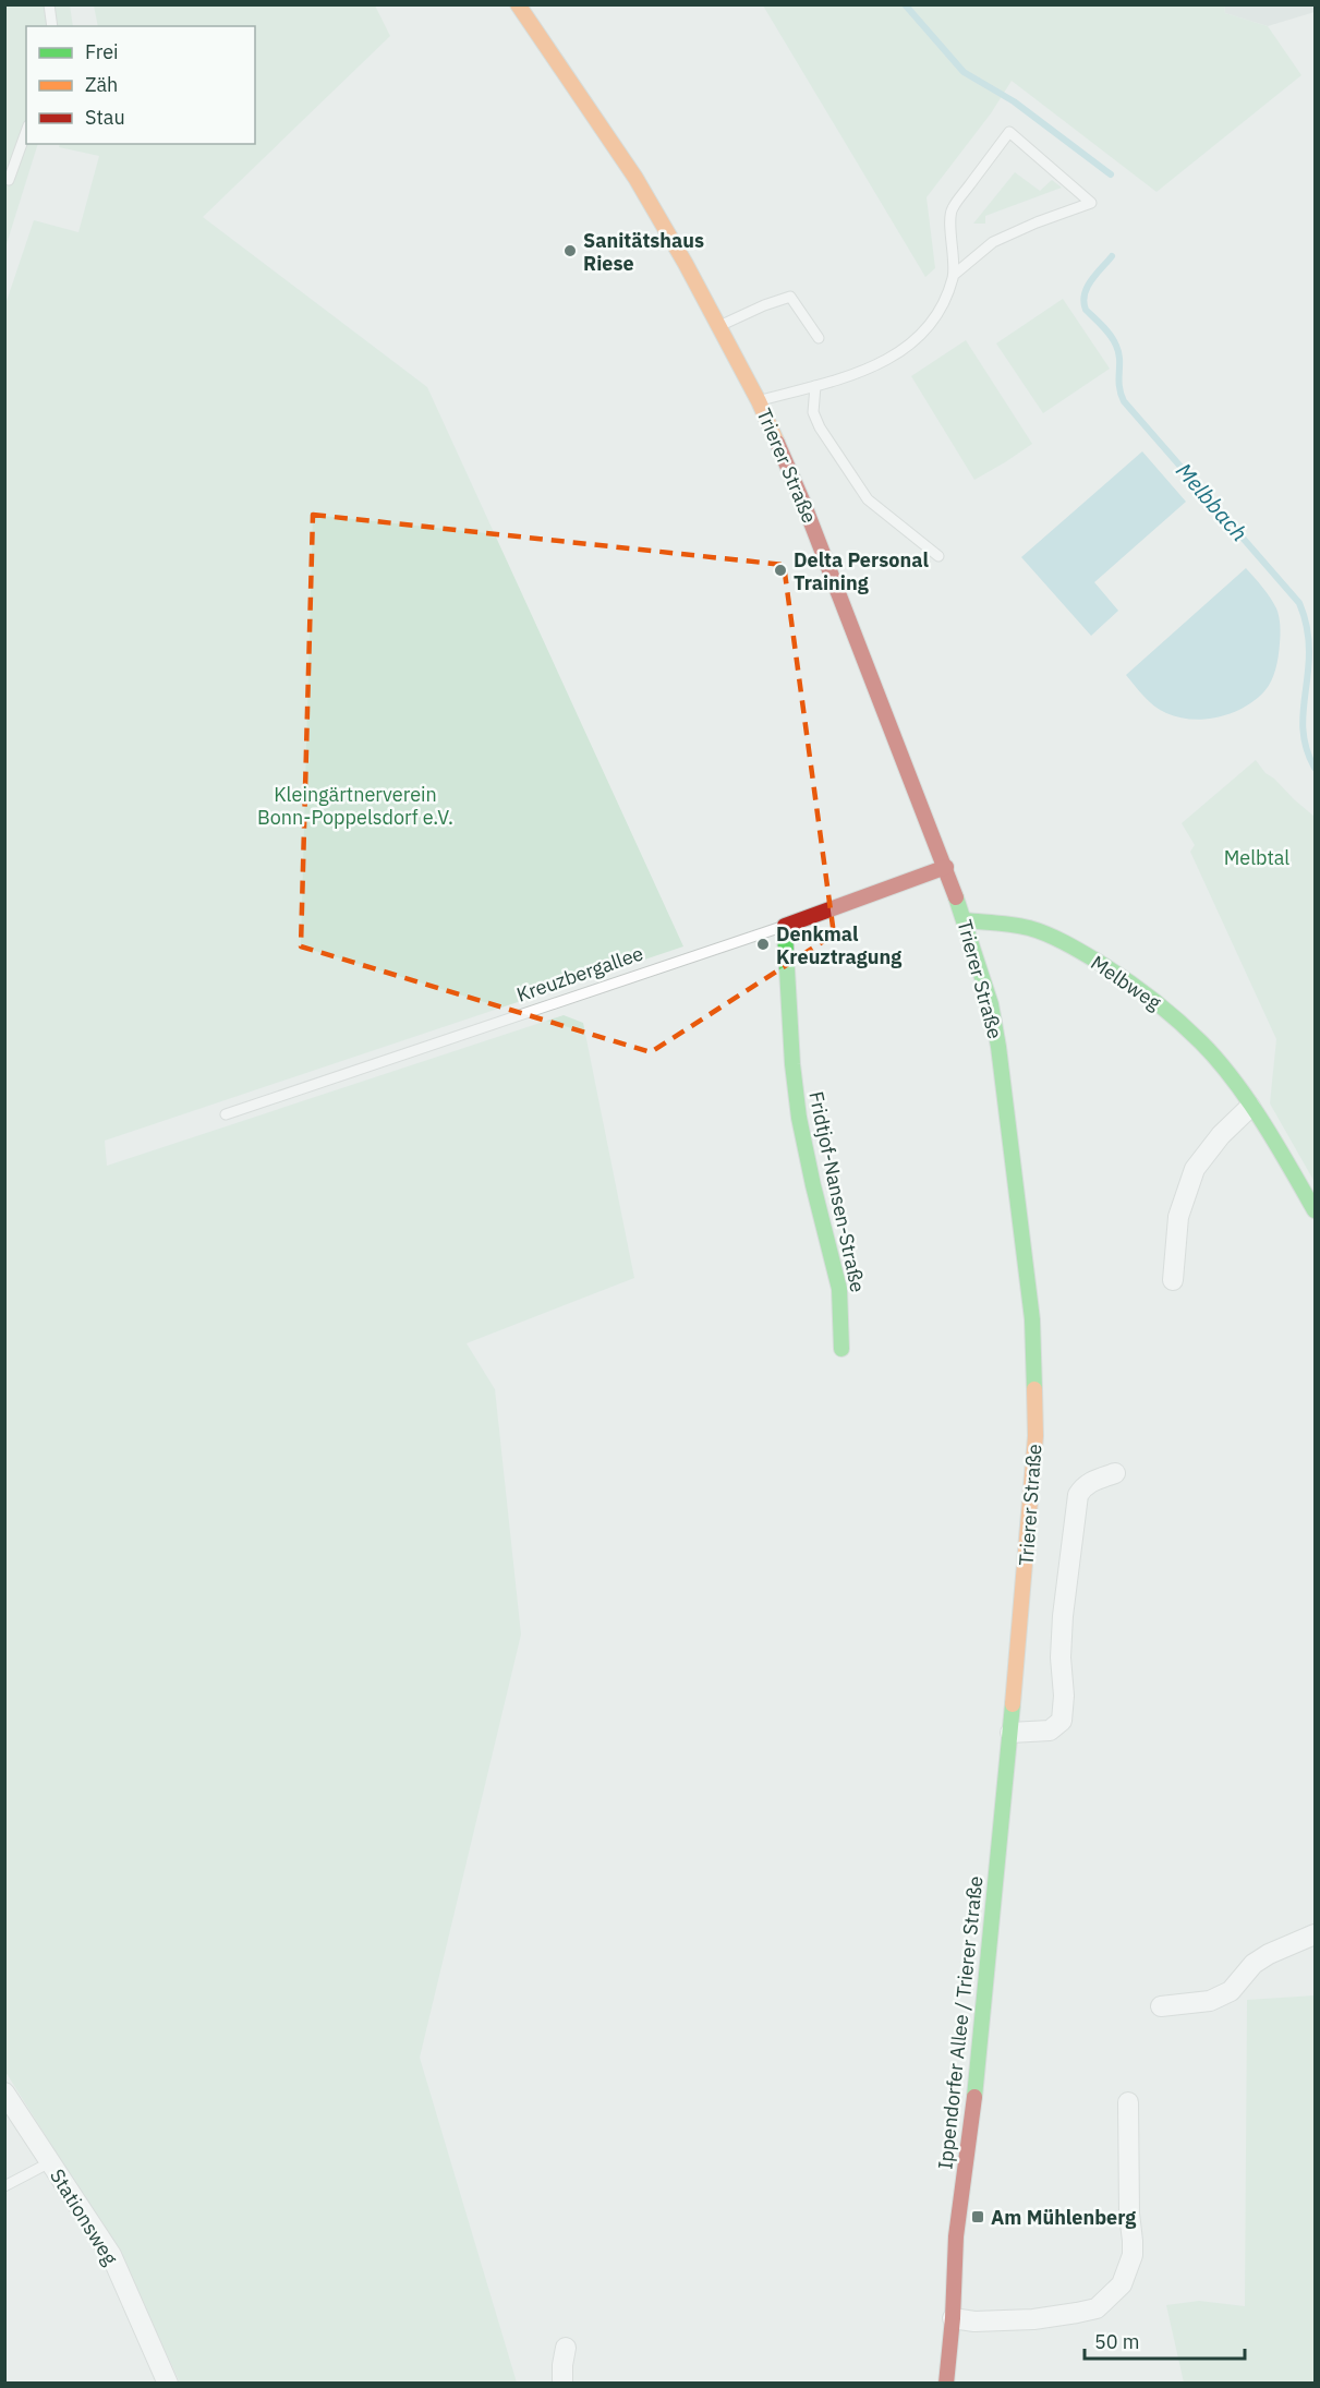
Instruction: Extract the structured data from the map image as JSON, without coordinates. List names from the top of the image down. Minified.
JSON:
{"streets":{"street":["Trierer Straße","Kreuzbergallee","Melbweg","Fridtjof-Nansen-Straße","Ippendorfer Allee / Trierer Straße","Stationsweg"]},"crossings":[["Trierer Straße","Kreuzbergallee"],["Trierer Straße","Melbweg"],["Trierer Straße","Ippendorfer Allee / Trierer Straße"],["Kreuzbergallee","Fridtjof-Nansen-Straße"]],"water":["Melbbach"],"parks":["Kleingärtnerverein Bonn-Poppelsdorf e.V.","Melbtal"],"places":{"other":["Sanitätshaus Riese","Delta Personal Training","Denkmal Kreuztragung"],"transit":["Am Mühlenberg"]},"legend":["Frei","Zäh","Stau"],"scale_bar":"50 m"}
